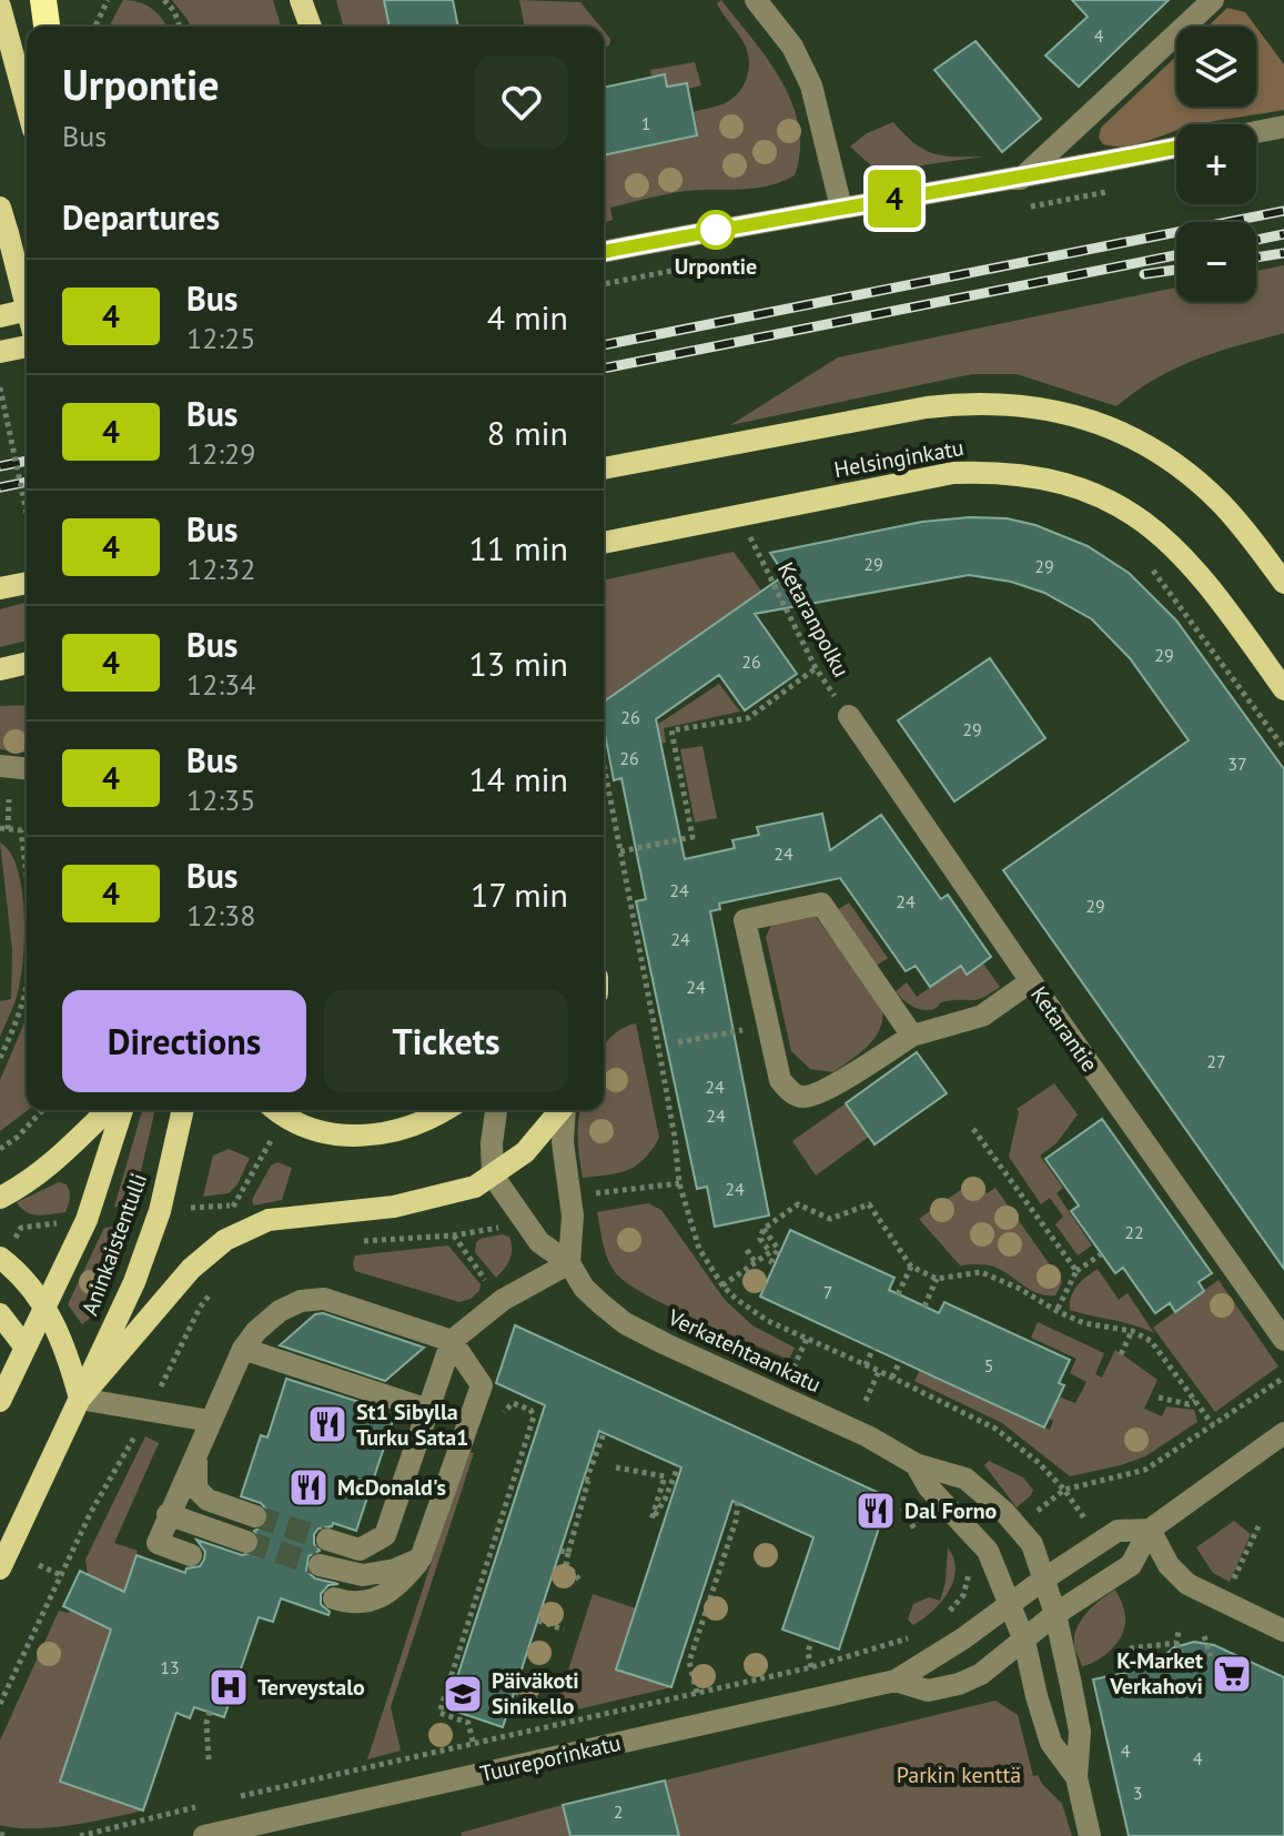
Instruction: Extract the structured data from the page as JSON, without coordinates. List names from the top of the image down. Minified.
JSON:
{"streets":{"main road":["Helsinginkatu","Aninkaistentulli"],"street":["Ketarantie","Verkatehtaankatu","Tuureporinkatu"],"path":["Ketaranpolku"]},"crossings":[["Ketaranpolku","Ketarantie"],["Verkatehtaankatu","Tuureporinkatu"]],"parks":["Parkin kenttä"],"places":{"other":["Urpontie"],"restaurant":["St1 Sibylla Turku Sata1","McDonald's","Dal Forno"],"supermarket":["K-Market Verkahovi"],"hospital":["Terveystalo"],"school or university":["Päiväkoti Sinikello"]},"lines":["bus line 4"],"house_numbers":["4","1","29","29","29","26","26","29","26","37","24","24","24","29","24","24","27","24","24","24","22","7","5","13","4","4","3","2"],"page":{"on_map":"4","map_buttons":["+","−"],"heading":[["Urpontie","Bus"],"Departures"],"list":[{"mark":"4","name":"Bus","note":"12:25","value":"4 min"},{"mark":"4","name":"Bus","note":"12:29","value":"8 min"},{"mark":"4","name":"Bus","note":"12:32","value":"11 min"},{"mark":"4","name":"Bus","note":"12:34","value":"13 min"},{"mark":"4","name":"Bus","note":"12:35","value":"14 min"},{"mark":"4","name":"Bus","note":"12:38","value":"17 min"}],"buttons":["Directions","Tickets"]}}
